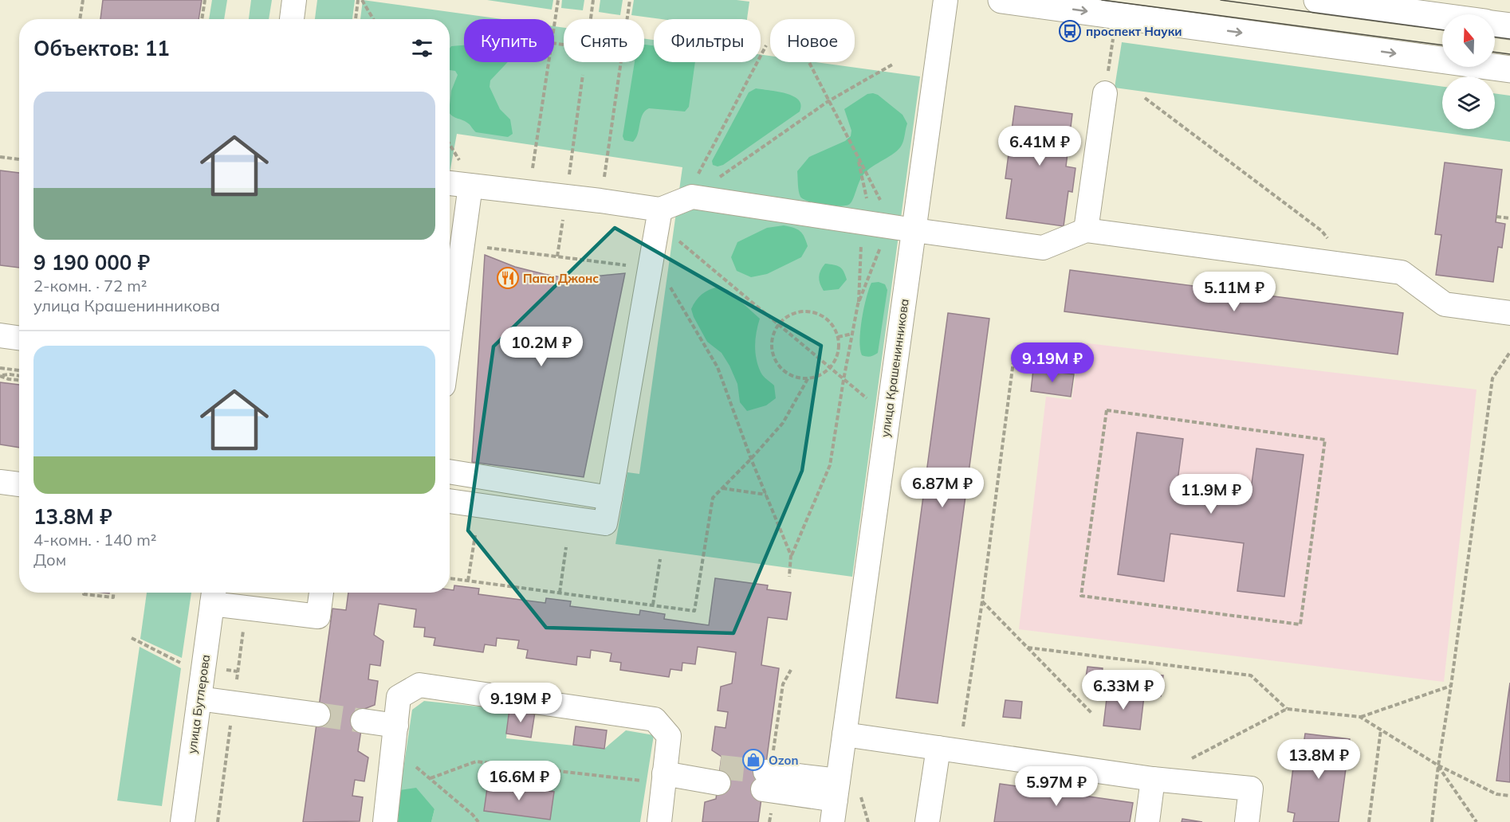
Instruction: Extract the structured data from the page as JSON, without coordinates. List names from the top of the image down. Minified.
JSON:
{"streets":{"street":["улица Крашенинникова","улица Бутлерова"]},"places":{"bus stop":["проспект Науки"],"restaurant":["Папа Джонс"],"shop":["Ozon"]},"north":"top","page":{"chip":["Купить","Снять","Фильтры","Новое"],"heading":"Объектов: 11","list":[{"name":"9 190 000 ₽","note":"2-комн. · 72 m² · улица Крашенинникова"},{"name":"13.8M ₽","note":"4-комн. · 140 m² · Дом"}],"price":["6.41M ₽","5.11M ₽","10.2M ₽","9.19M ₽","6.87M ₽","11.9M ₽","6.33M ₽","9.19M ₽","13.8M ₽","16.6M ₽","5.97M ₽"]}}
